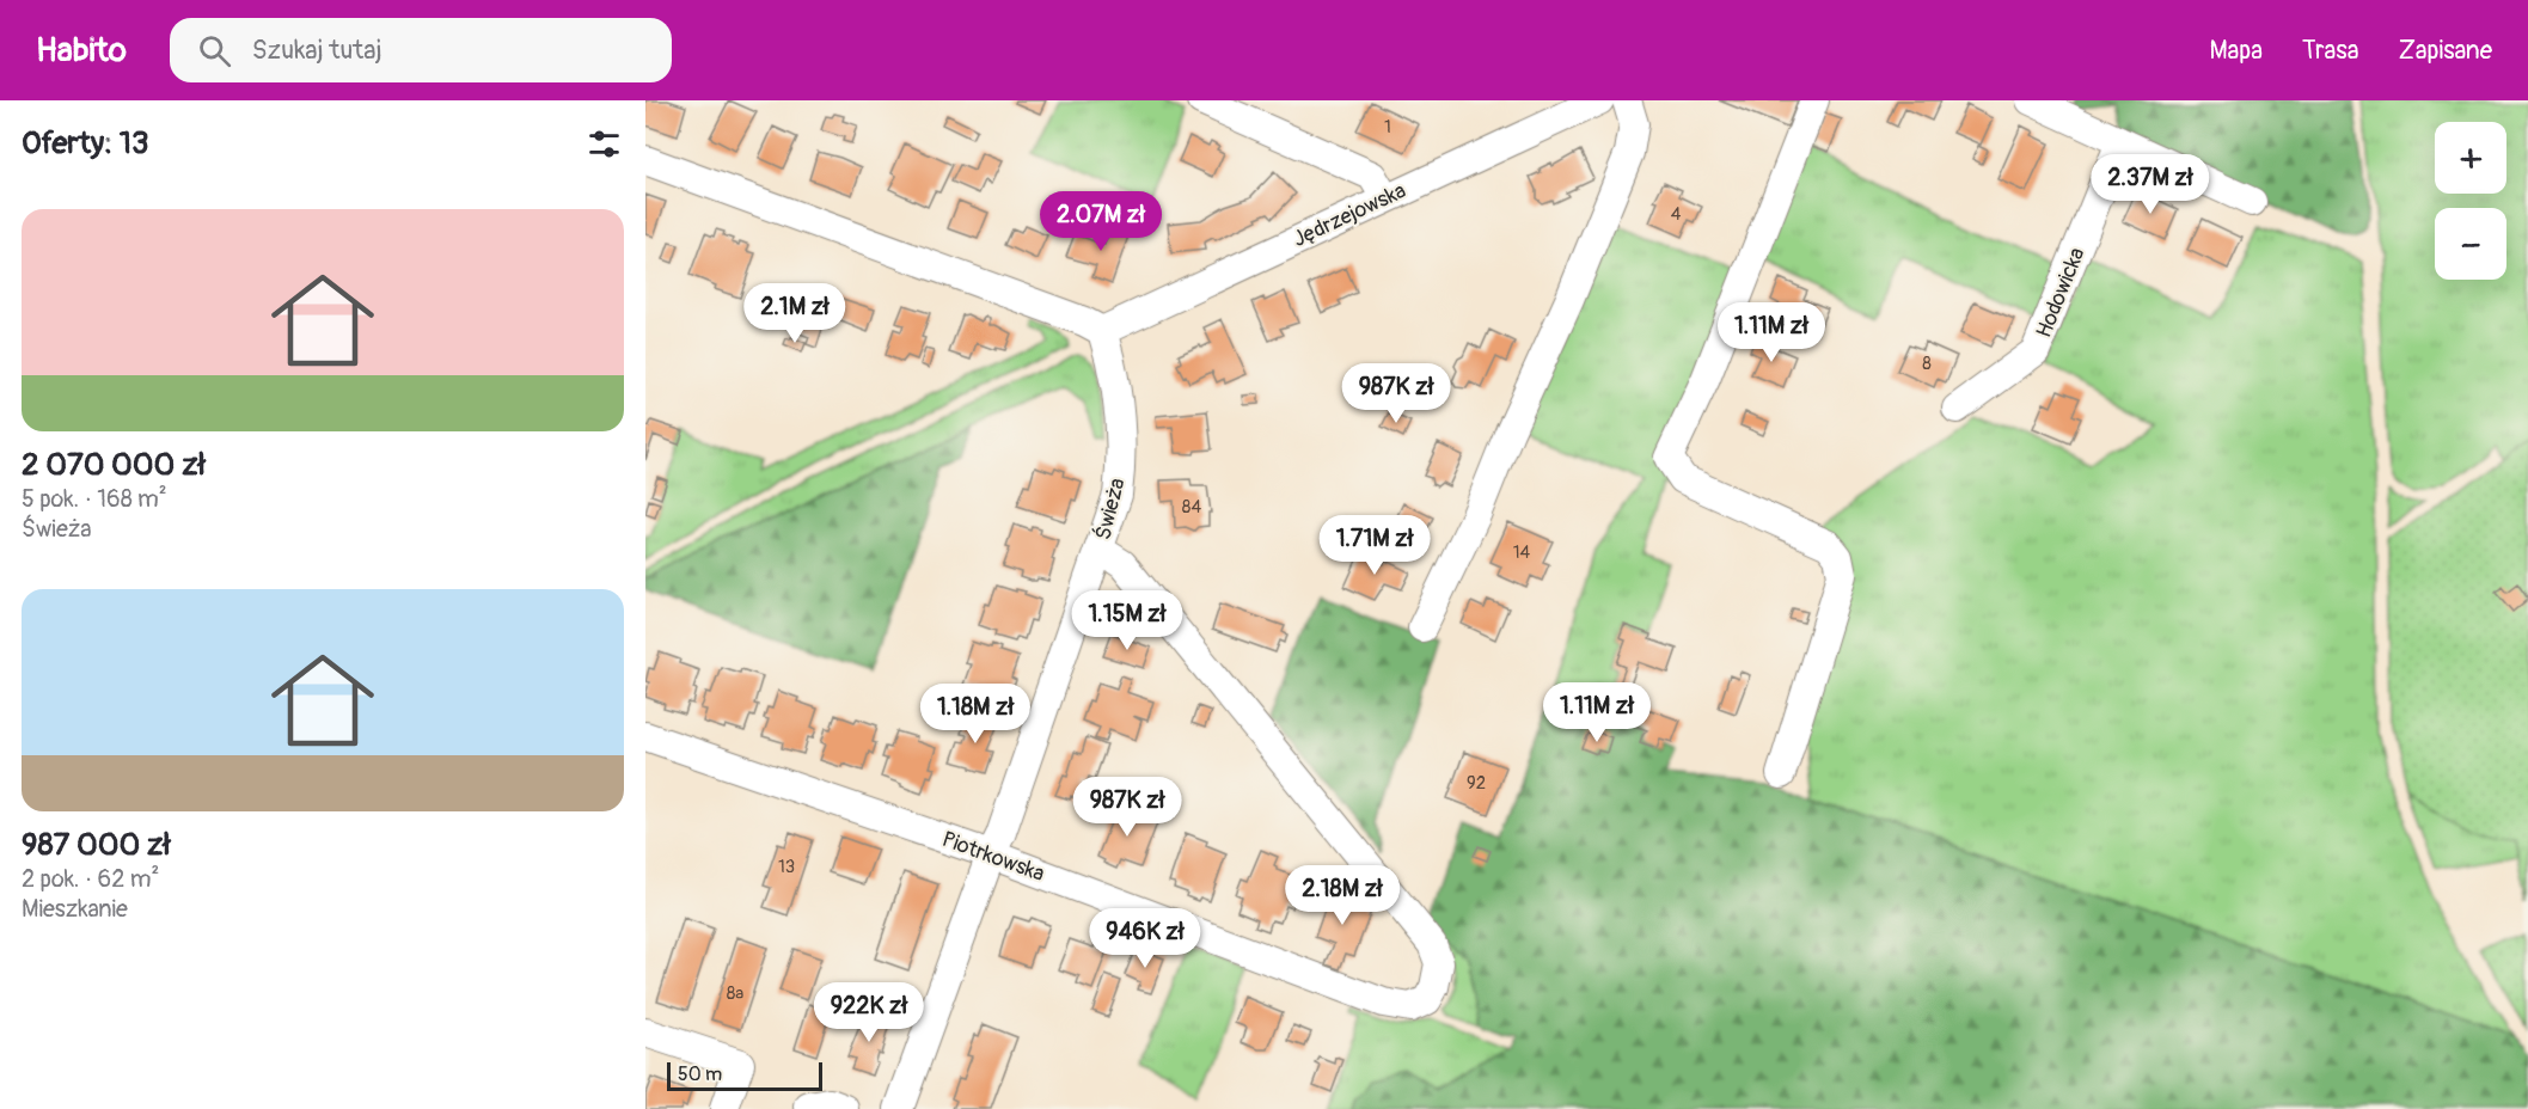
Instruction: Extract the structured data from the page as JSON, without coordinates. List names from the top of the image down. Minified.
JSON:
{"streets":{"street":["Jędrzejowska","Hodowicka","Świeża","Piotrkowska"]},"crossings":[["Jędrzejowska","Świeża"],["Świeża","Piotrkowska"]],"house_numbers":["1","4","8","84","14","92","13","8a"],"scale_bar":"50 m","page":{"header":"Habito","search":"Szukaj tutaj","nav":["Mapa","Trasa","Zapisane"],"heading":"Oferty: 13","map_buttons":["+","−"],"price":["2.37M zł","2.07M zł","2.1M zł","1.11M zł","987K zł","1.71M zł","1.15M zł","1.11M zł","1.18M zł","987K zł","2.18M zł","946K zł","922K zł"],"list":[{"name":"2 070 000 zł","note":"5 pok. · 168 m² · Świeża"},{"name":"987 000 zł","note":"2 pok. · 62 m² · Mieszkanie"}],"scale":"50 m"}}
